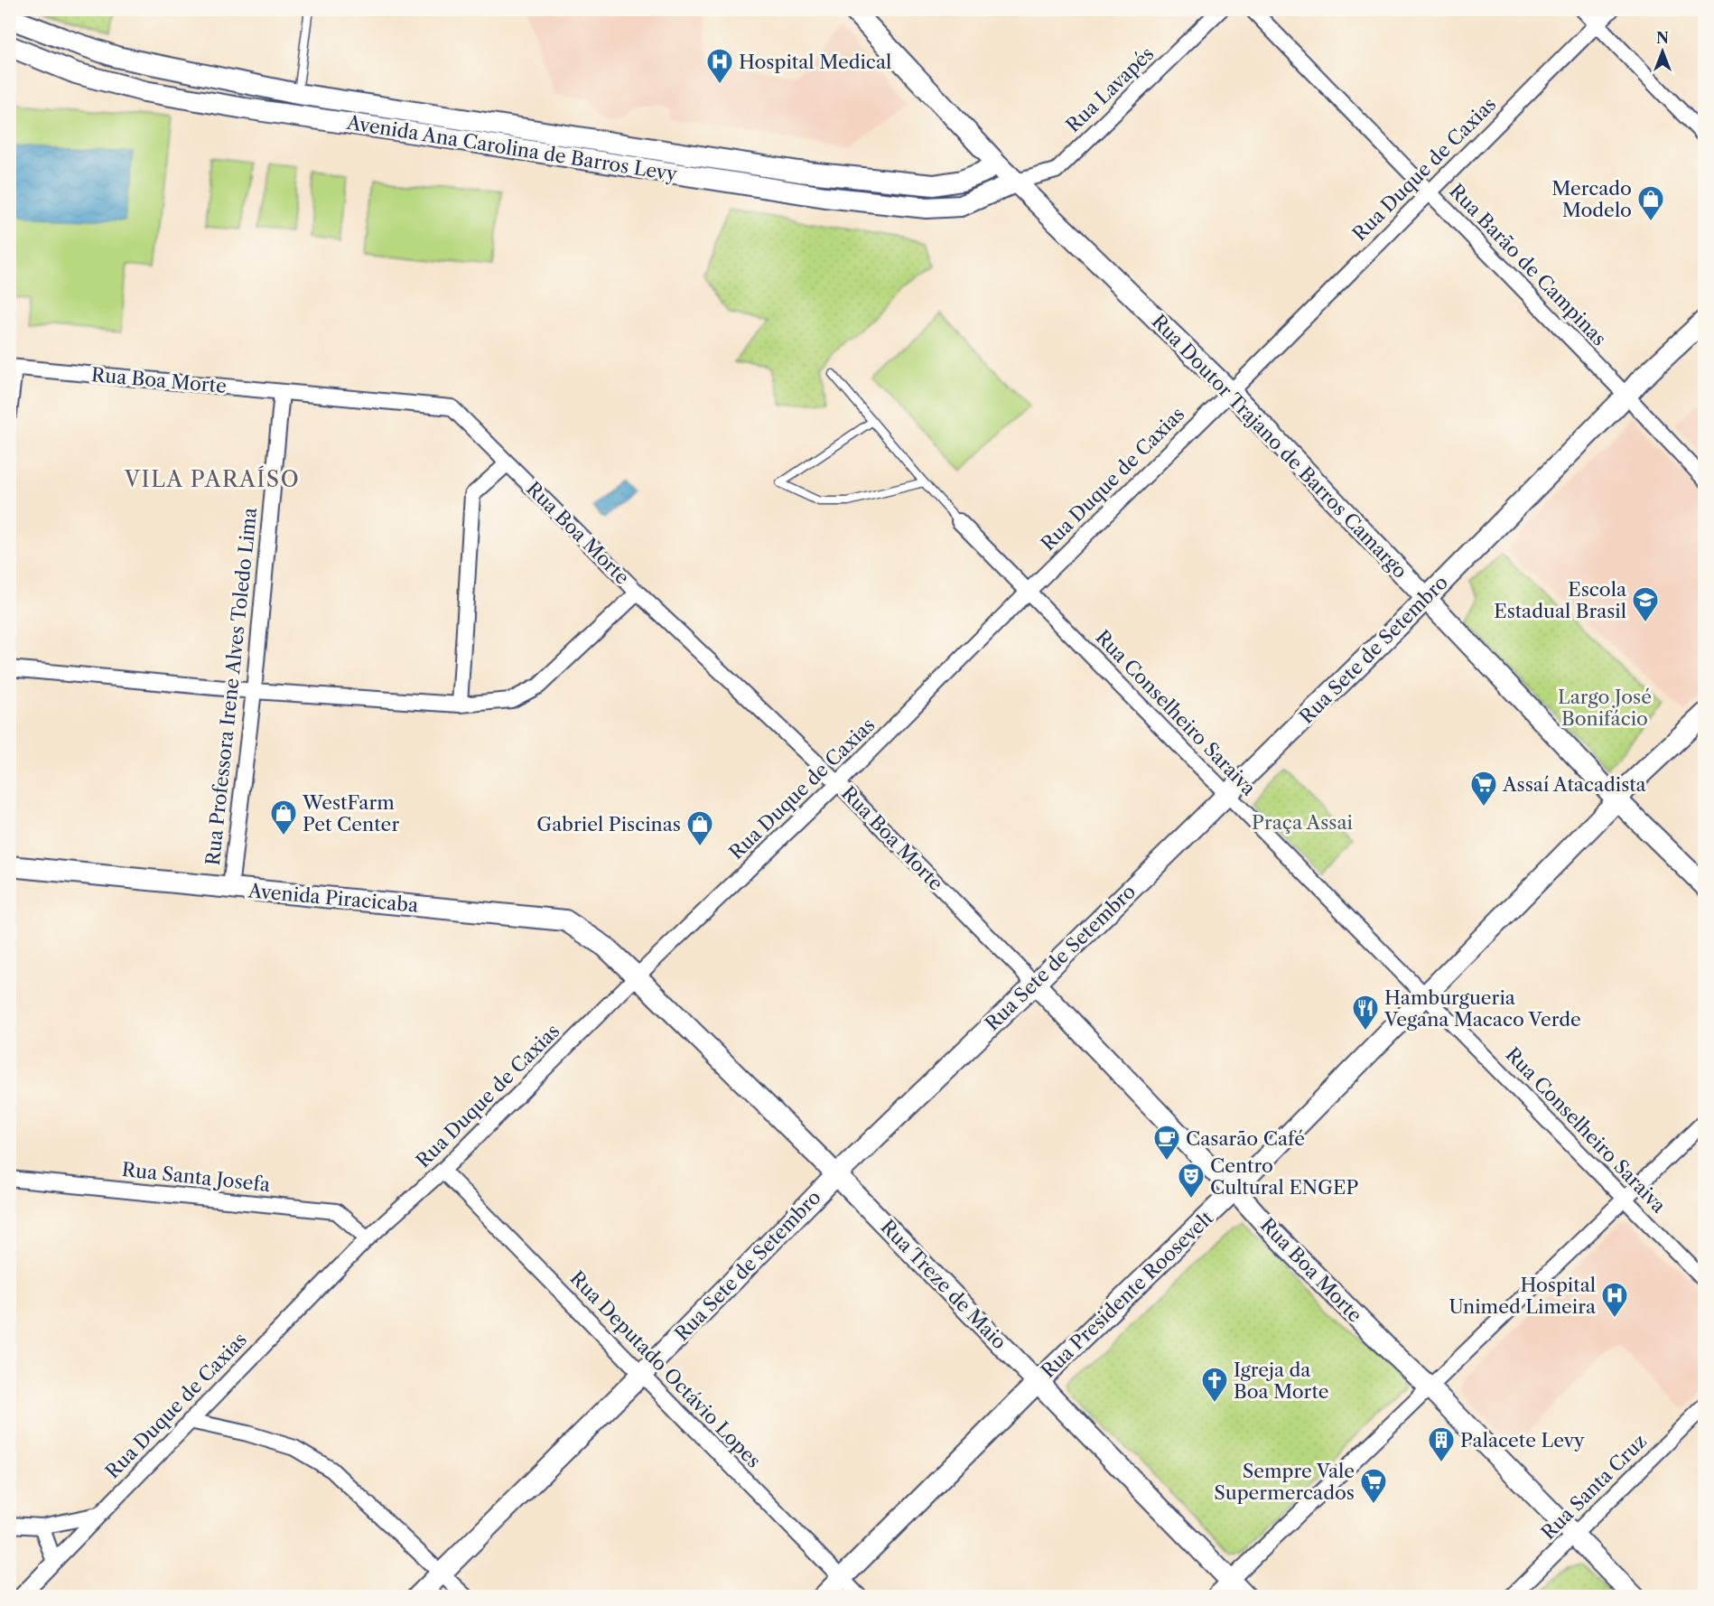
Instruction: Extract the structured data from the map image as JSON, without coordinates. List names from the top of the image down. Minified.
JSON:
{"streets":{"main road":["Avenida Ana Carolina de Barros Levy","Rua Boa Morte","Rua Doutor Trajano de Barros Camargo","Rua Sete de Setembro","Avenida Piracicaba","Rua Treze de Maio","Rua Presidente Roosevelt"],"street":["Rua Lavapés","Rua Duque de Caxias","Rua Barão de Campinas","Rua Professora Irene Alves Toledo Lima","Rua Conselheiro Saraiva","Rua Santa Josefa","Rua Deputado Octávio Lopes","Rua Santa Cruz"]},"crossings":[["Rua Lavapés","Avenida Ana Carolina de Barros Levy"],["Rua Lavapés","Rua Doutor Trajano de Barros Camargo"],["Avenida Ana Carolina de Barros Levy","Rua Doutor Trajano de Barros Camargo"],["Rua Duque de Caxias","Rua Barão de Campinas"],["Rua Duque de Caxias","Rua Boa Morte"],["Rua Duque de Caxias","Rua Doutor Trajano de Barros Camargo"],["Rua Duque de Caxias","Rua Conselheiro Saraiva"],["Rua Duque de Caxias","Avenida Piracicaba"],["Rua Duque de Caxias","Rua Santa Josefa"],["Rua Duque de Caxias","Rua Treze de Maio"],["Rua Duque de Caxias","Rua Deputado Octávio Lopes"],["Rua Barão de Campinas","Rua Sete de Setembro"],["Rua Boa Morte","Rua Sete de Setembro"],["Rua Boa Morte","Rua Professora Irene Alves Toledo Lima"],["Rua Boa Morte","Rua Presidente Roosevelt"],["Rua Boa Morte","Rua Santa Cruz"],["Rua Doutor Trajano de Barros Camargo","Rua Sete de Setembro"],["Rua Doutor Trajano de Barros Camargo","Rua Presidente Roosevelt"],["Rua Sete de Setembro","Rua Conselheiro Saraiva"],["Rua Sete de Setembro","Rua Treze de Maio"],["Rua Sete de Setembro","Rua Deputado Octávio Lopes"],["Rua Professora Irene Alves Toledo Lima","Avenida Piracicaba"],["Rua Conselheiro Saraiva","Rua Presidente Roosevelt"],["Avenida Piracicaba","Rua Treze de Maio"],["Rua Treze de Maio","Rua Presidente Roosevelt"],["Rua Presidente Roosevelt","Rua Deputado Octávio Lopes"]],"districts":["VILA PARAÍSO"],"parks":["Largo José Bonifácio","Praça Assai"],"places":{"hospital":["Hospital Medical","Hospital Unimed Limeira"],"shop":["Mercado Modelo","WestFarm Pet Center","Gabriel Piscinas"],"school or university":["Escola Estadual Brasil"],"supermarket":["Assaí Atacadista","Sempre Vale Supermercados"],"restaurant":["Hamburgueria Vegana Macaco Verde"],"cafe":["Casarão Café"],"theatre":["Centro Cultural ENGEP"],"church":["Igreja da Boa Morte"],"building":["Palacete Levy"]},"north":"top"}
